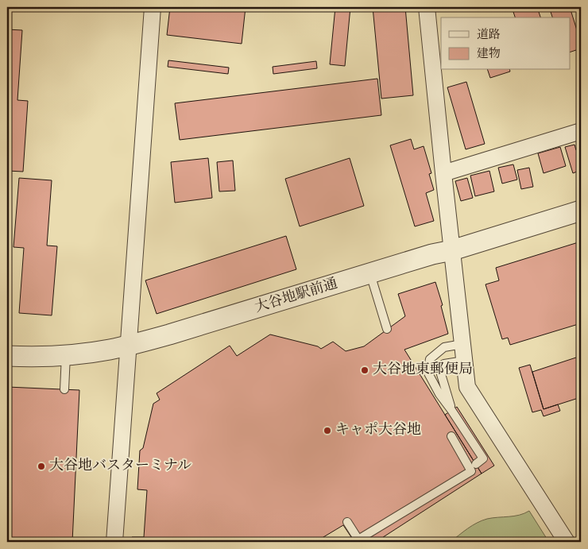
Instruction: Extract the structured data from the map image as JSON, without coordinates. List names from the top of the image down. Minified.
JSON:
{"streets":{"street":["大谷地駅前通"]},"places":["大谷地東郵便局","キャポ大谷地","大谷地バスターミナル"],"legend":["道路","建物"]}
